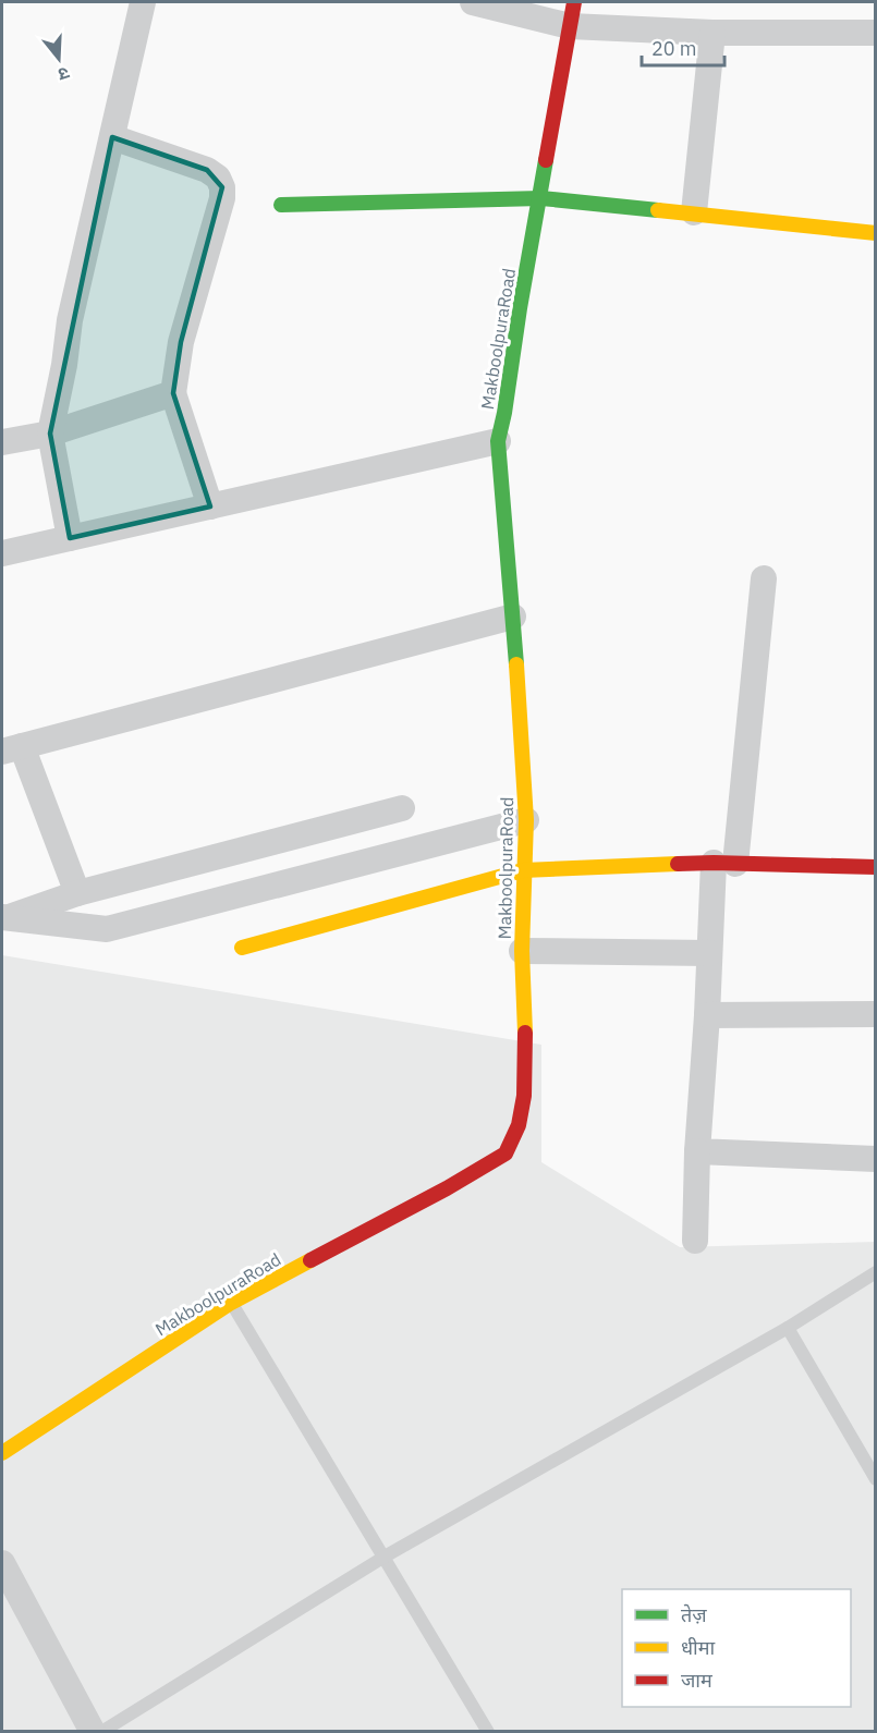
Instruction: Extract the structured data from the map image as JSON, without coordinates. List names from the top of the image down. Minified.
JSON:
{"streets":{"street":["MakboolpuraRoad"]},"legend":["तेज़","धीमा","जाम"],"scale_bar":"20 m","north":"bottom"}
